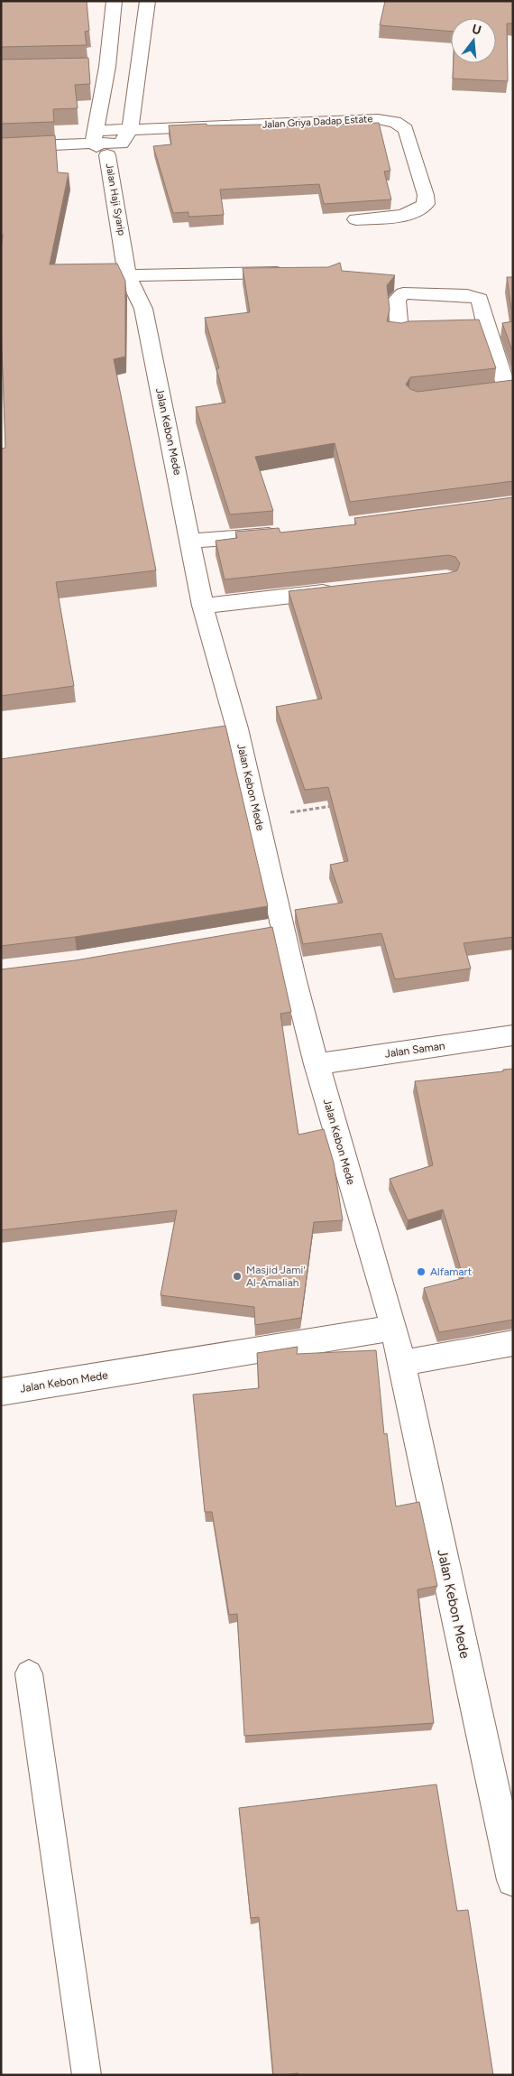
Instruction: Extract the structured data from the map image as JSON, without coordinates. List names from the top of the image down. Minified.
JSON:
{"streets":{"street":["Jalan Griya Dadap Estate","Jalan Haji Syarip","Jalan Kebon Mede","Jalan Saman"]},"crossings":[["Jalan Haji Syarip","Jalan Kebon Mede"],["Jalan Kebon Mede","Jalan Saman"]],"places":["Alfamart","Masjid Jami' Al-Amaliah"],"north":"top"}
